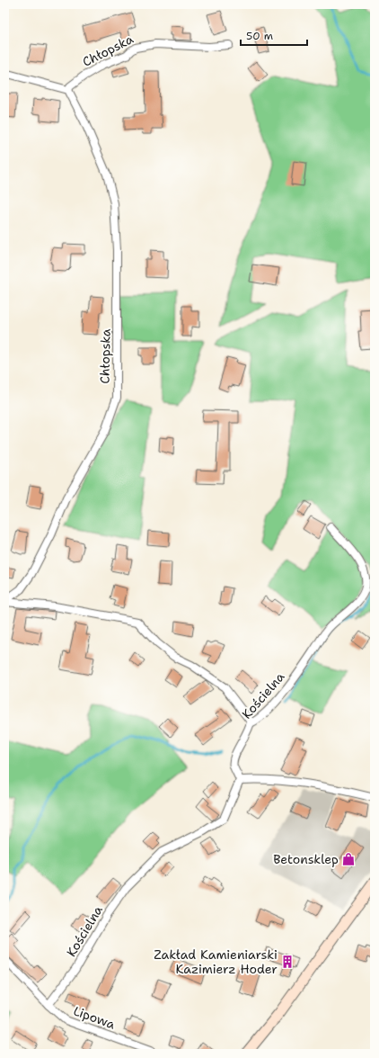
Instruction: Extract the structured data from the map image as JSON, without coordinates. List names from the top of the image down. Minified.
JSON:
{"streets":{"street":["Chłopska","Kościelna","Lipowa"]},"crossings":[["Kościelna","Lipowa"]],"places":{"shop":["Betonsklep"],"building":["Zakład Kamieniarski Kazimierz Hoder"]},"scale_bar":"50 m"}
